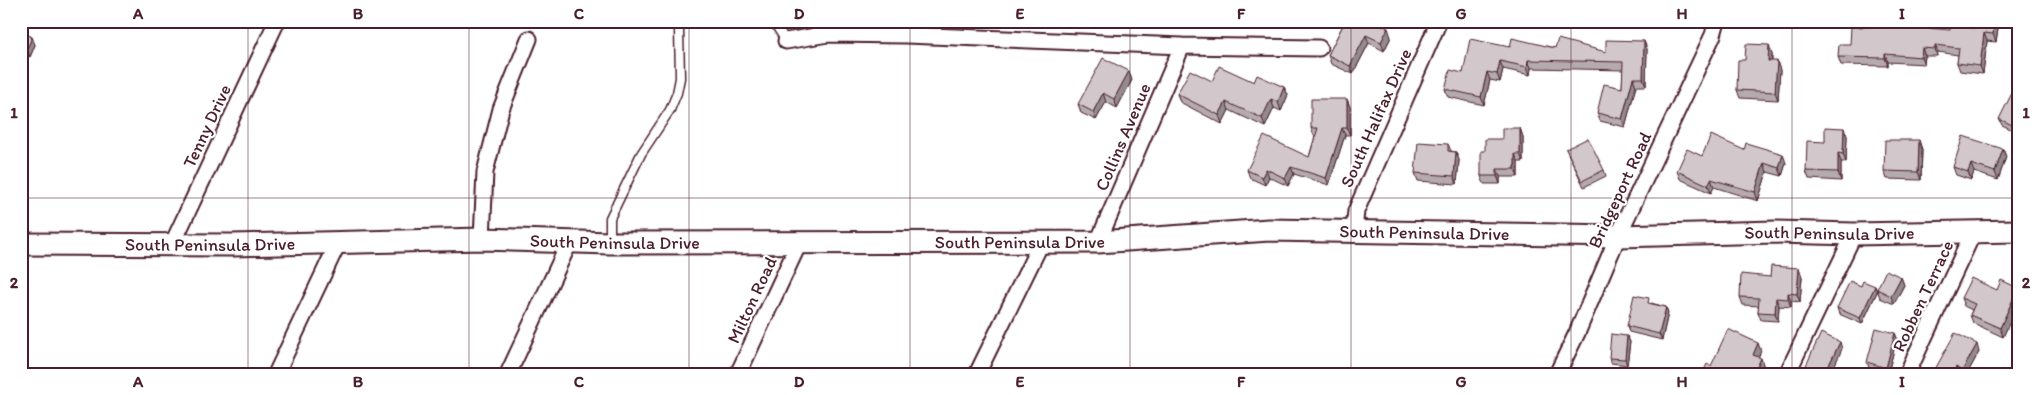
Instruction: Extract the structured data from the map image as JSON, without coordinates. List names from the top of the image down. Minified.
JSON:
{"streets":{"main road":["South Peninsula Drive"],"street":["South Halifax Drive","Tenny Drive","Collins Avenue","Bridgeport Road","Robben Terrace","Milton Road"]},"crossings":[["South Halifax Drive","South Peninsula Drive"],["Tenny Drive","South Peninsula Drive"],["Collins Avenue","South Peninsula Drive"],["Bridgeport Road","South Peninsula Drive"],["South Peninsula Drive","Robben Terrace"],["South Peninsula Drive","Milton Road"]],"grid":{"columns":["A","B","C","D","E","F","G","H","I"],"rows":["1","2"]}}
